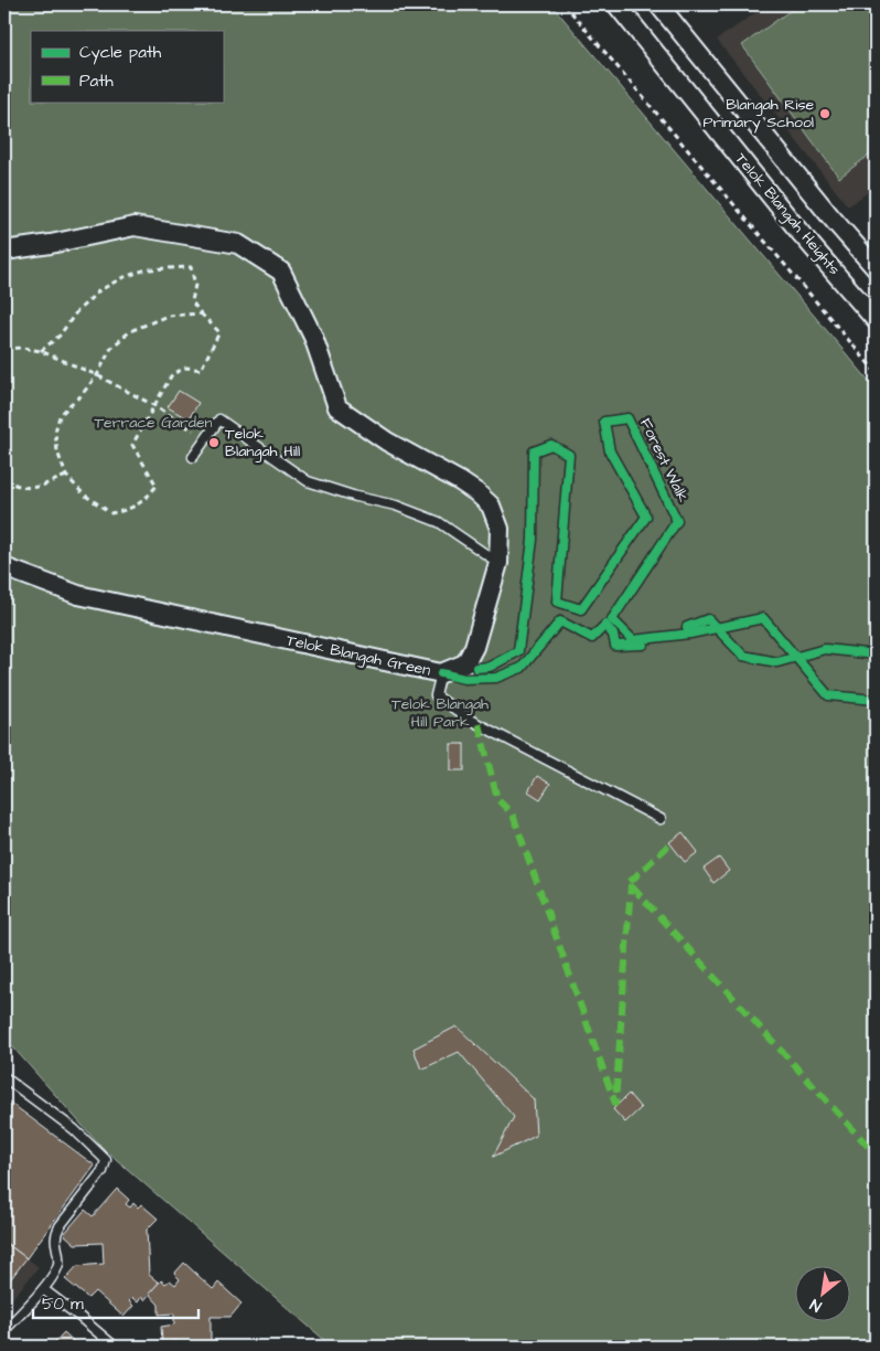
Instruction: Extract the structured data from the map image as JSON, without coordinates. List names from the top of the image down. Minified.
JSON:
{"streets":{"street":["Telok Blangah Heights","Telok Blangah Green"],"cycle path":["Forest Walk"]},"parks":["Terrace Garden","Telok Blangah Hill Park"],"places":["Blangah Rise Primary School","Telok Blangah Hill"],"legend":["Cycle path","Path"],"scale_bar":"50 m","north":"bottom left"}
